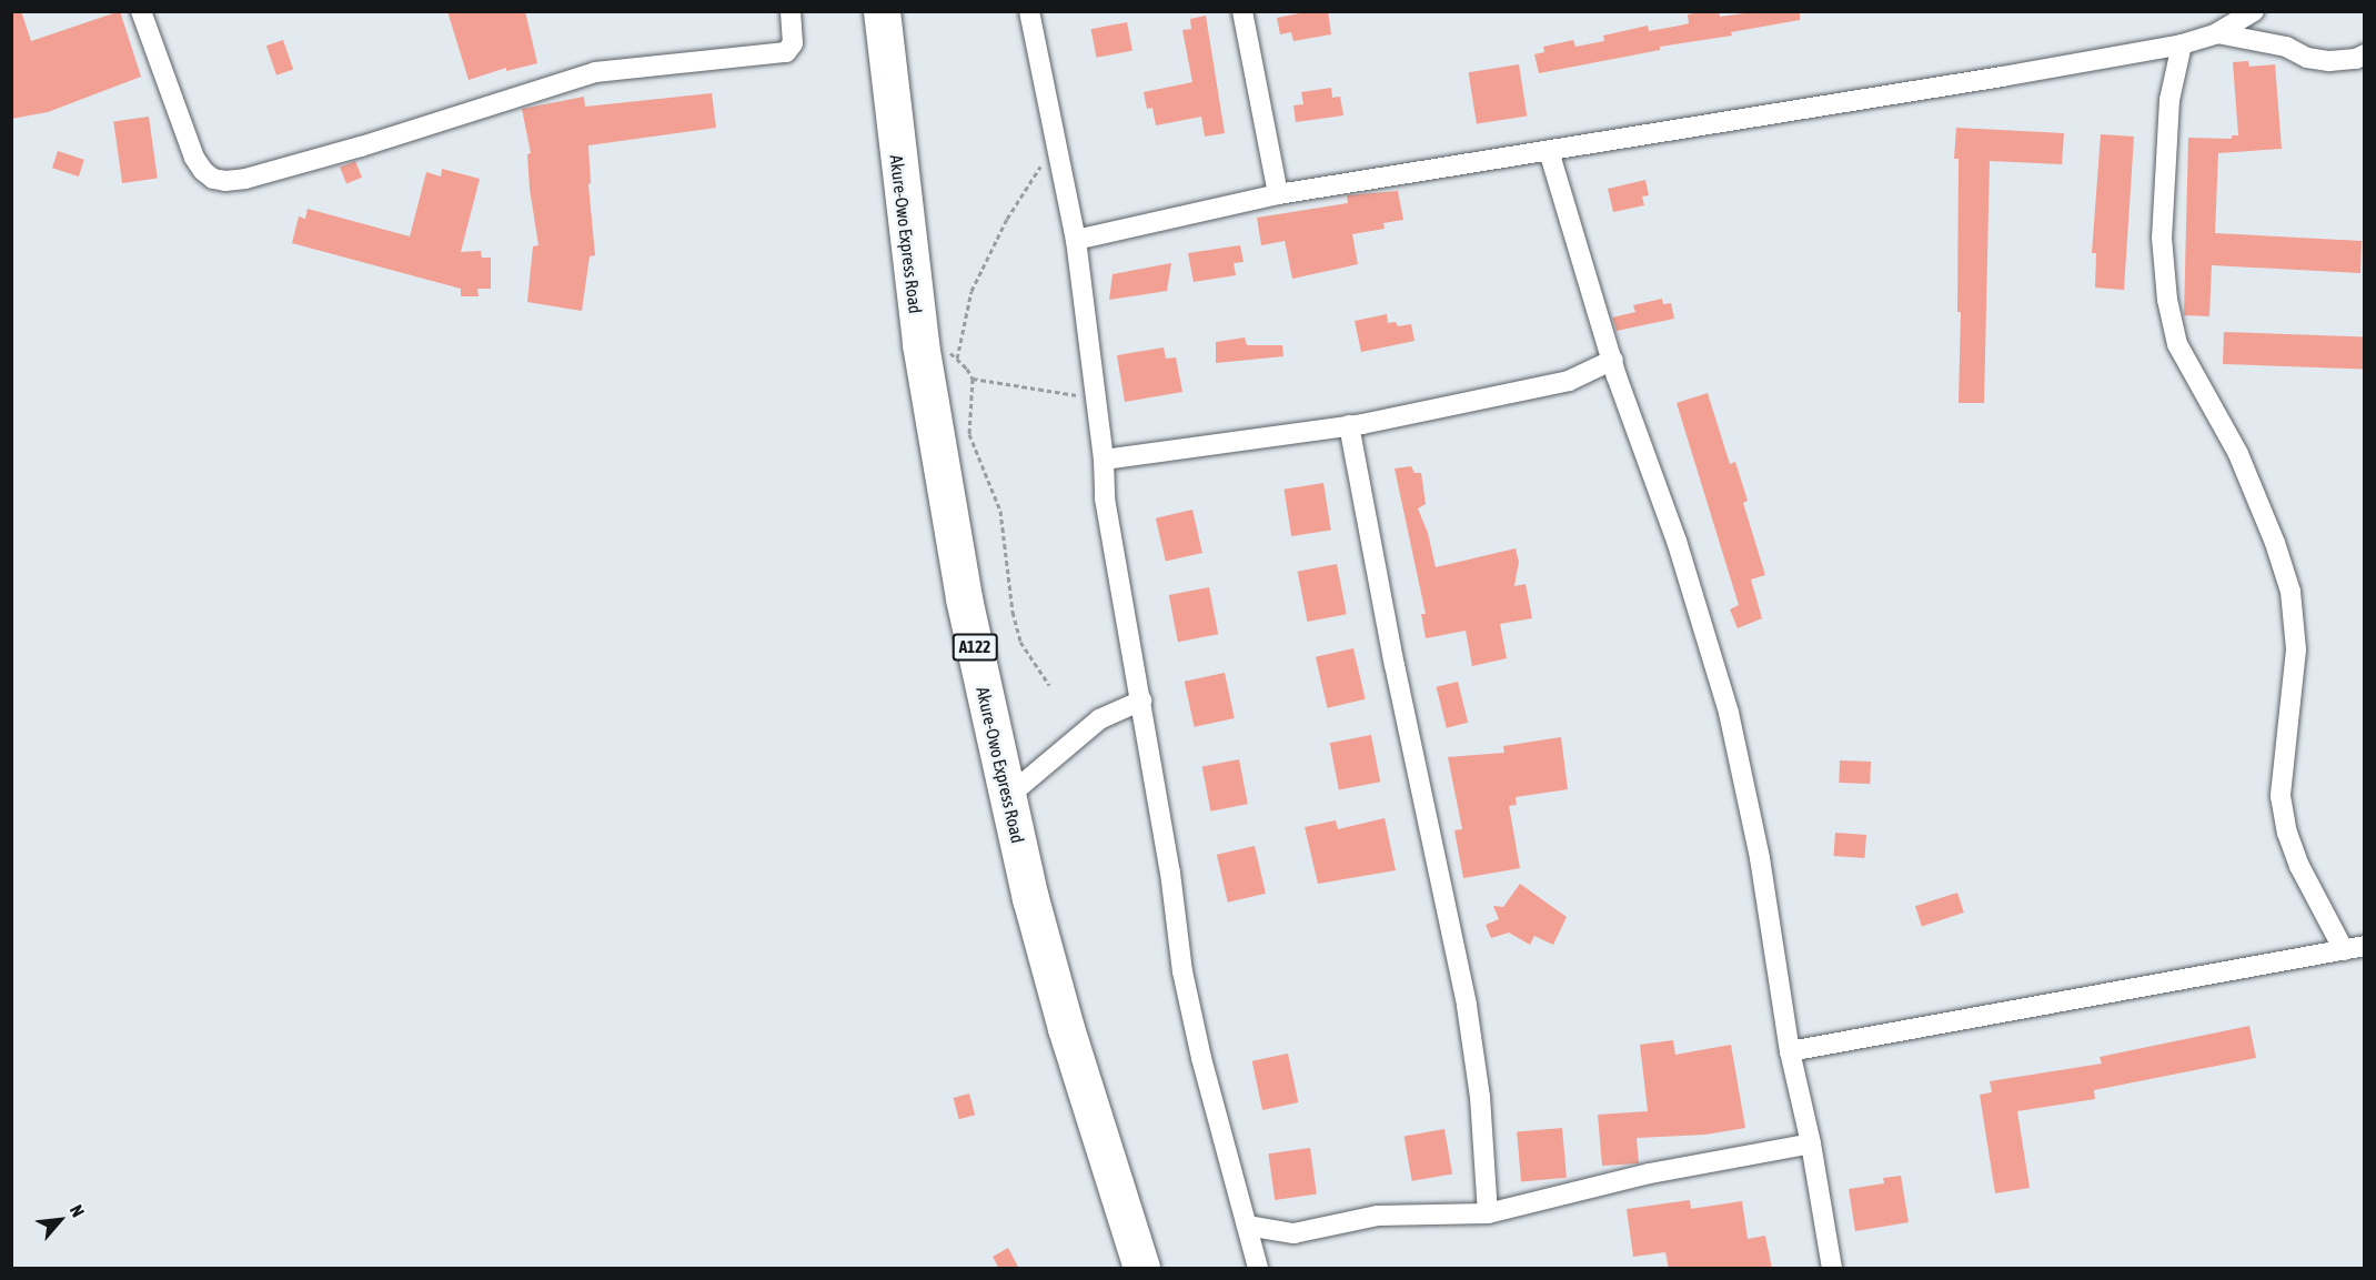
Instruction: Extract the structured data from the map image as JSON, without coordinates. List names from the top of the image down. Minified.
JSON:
{"streets":{"highway":["Akure-Owo Express Road","A122"]},"north":"top right"}
